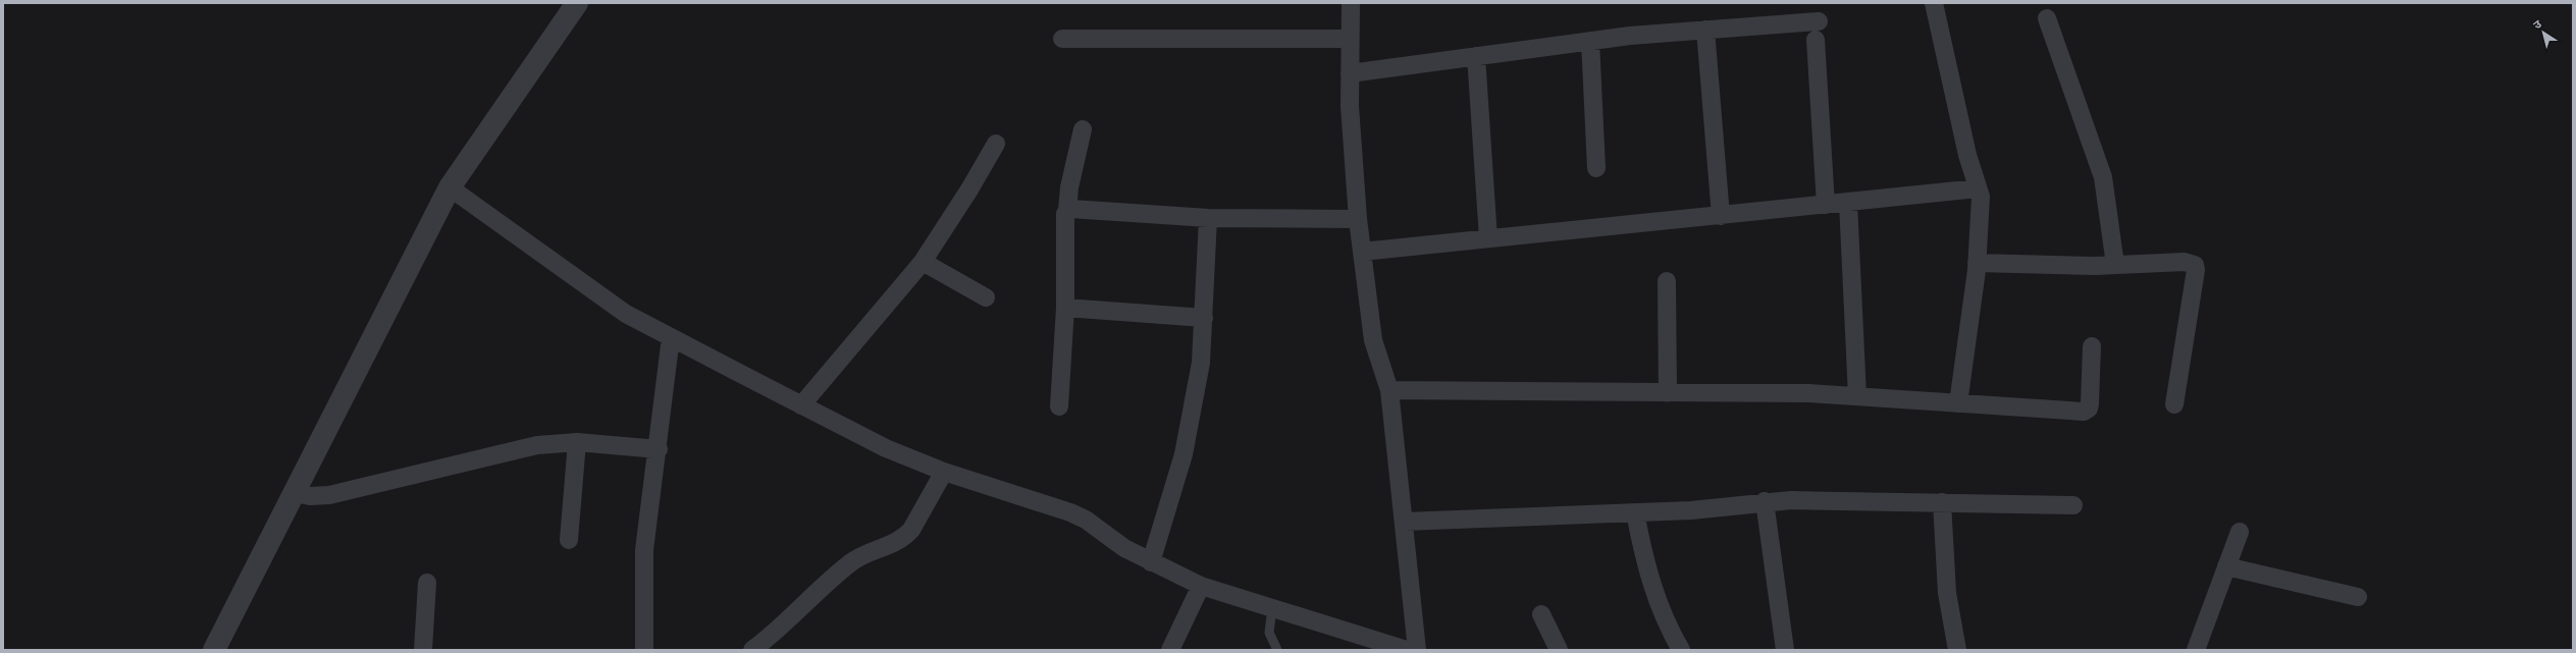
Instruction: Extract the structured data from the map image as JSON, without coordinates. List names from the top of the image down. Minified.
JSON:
{"north":"top left"}
